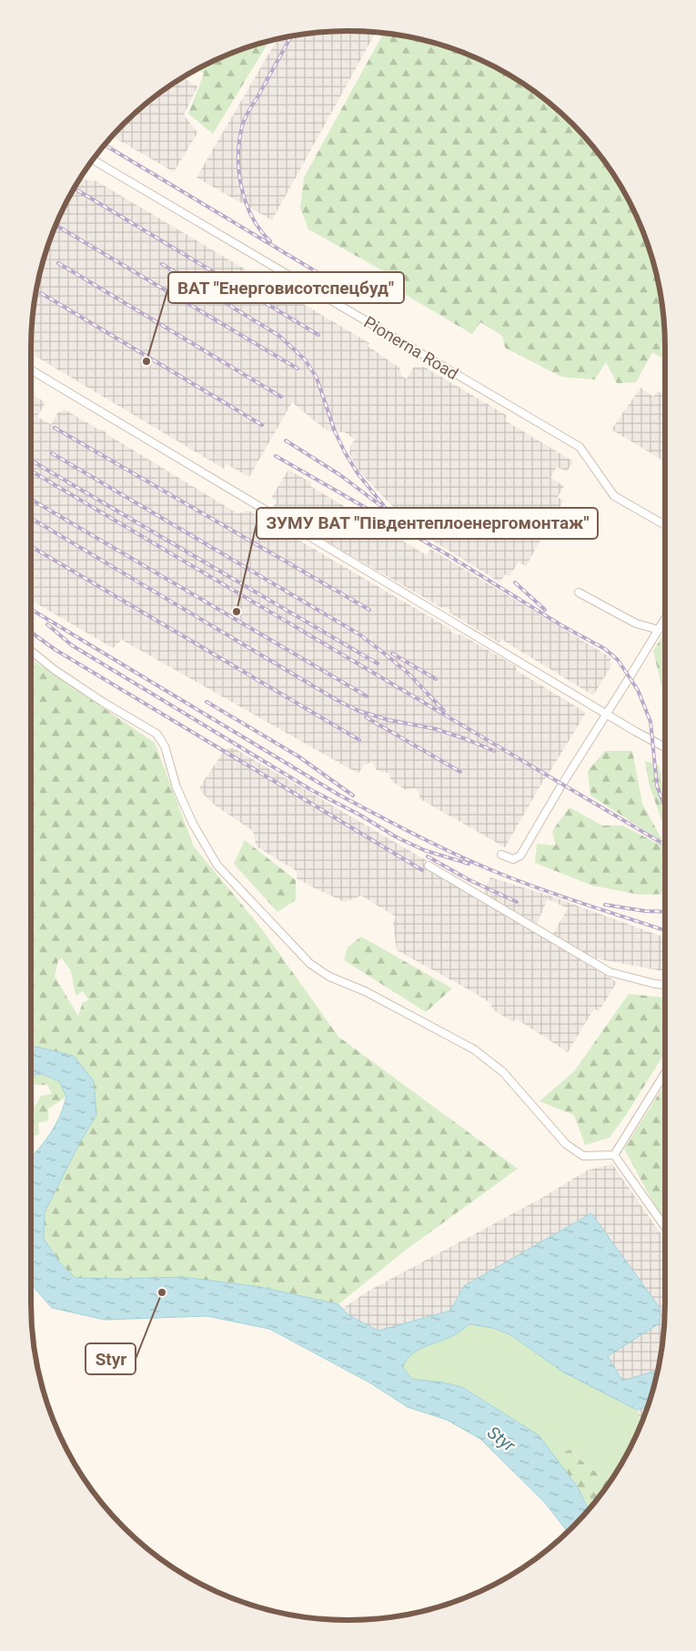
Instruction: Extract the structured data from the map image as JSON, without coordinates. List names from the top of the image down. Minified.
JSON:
{"streets":{"street":["Pionerna Road"]},"water":["Styr"],"places":["ВАТ \"Енерговисотспецбуд\"","ЗУМУ ВАТ \"Південтеплоенергомонтаж\"","Styr"]}
